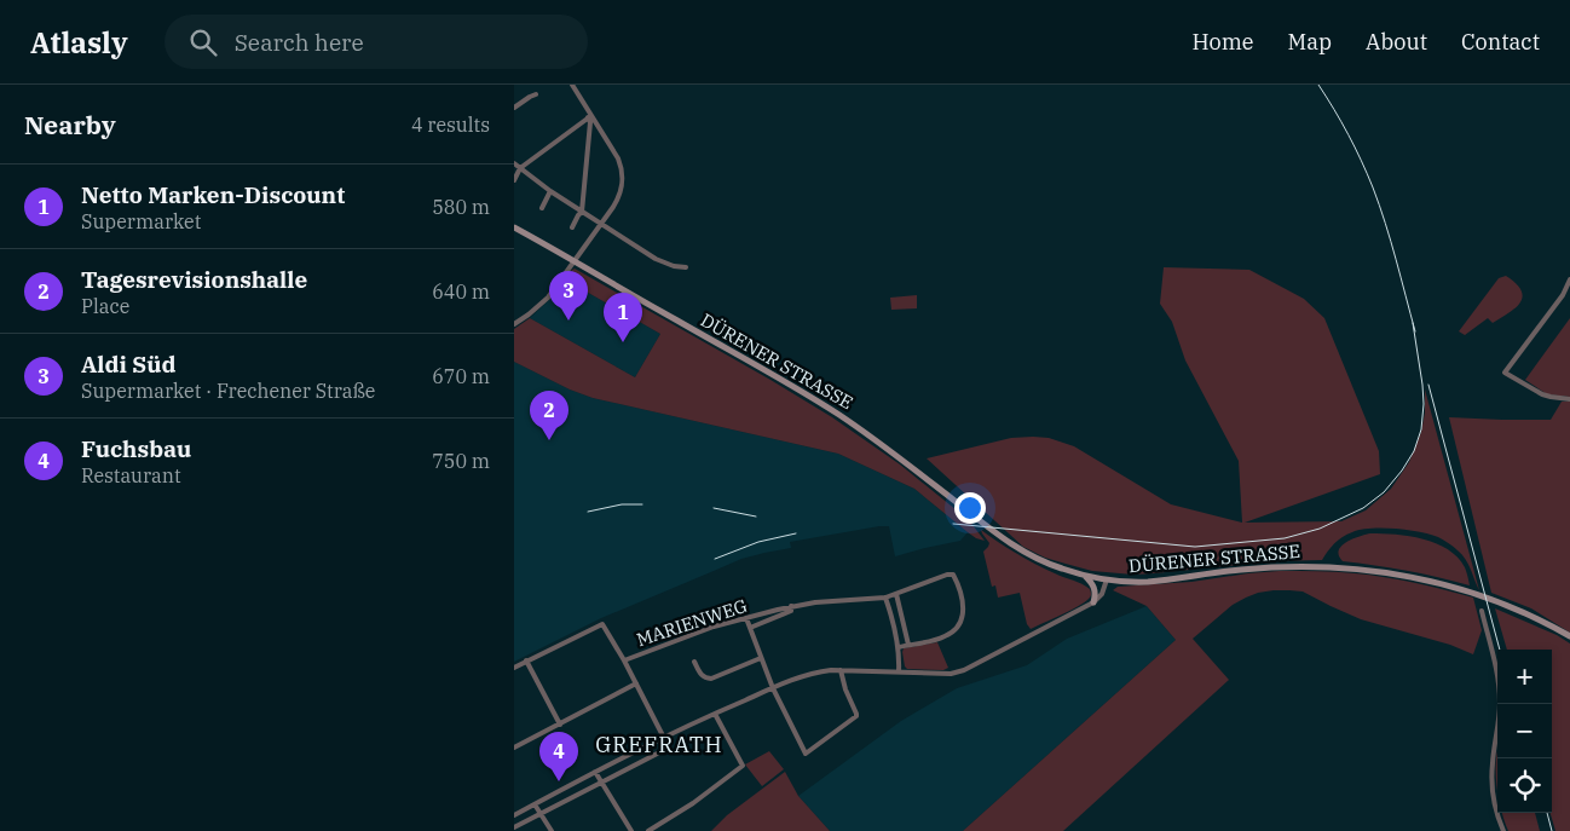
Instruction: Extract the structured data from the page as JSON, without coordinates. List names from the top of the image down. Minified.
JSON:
{"streets":{"main road":["DÜRENER STRASSE"],"street":["MARIENWEG"]},"districts":["GREFRATH"],"page":{"header":"Atlasly","search":"Search here","nav":["Home","Map","About","Contact"],"heading":["Nearby","4 results"],"list":[{"mark":"1","name":"Netto Marken-Discount","note":"Supermarket","value":"580 m"},{"mark":"2","name":"Tagesrevisionshalle","note":"Place","value":"640 m"},{"mark":"3","name":"Aldi Süd","note":"Supermarket · Frechener Straße","value":"670 m"},{"mark":"4","name":"Fuchsbau","note":"Restaurant","value":"750 m"}],"pins":["3","1","2","4"],"map_buttons":["+","−"]}}
